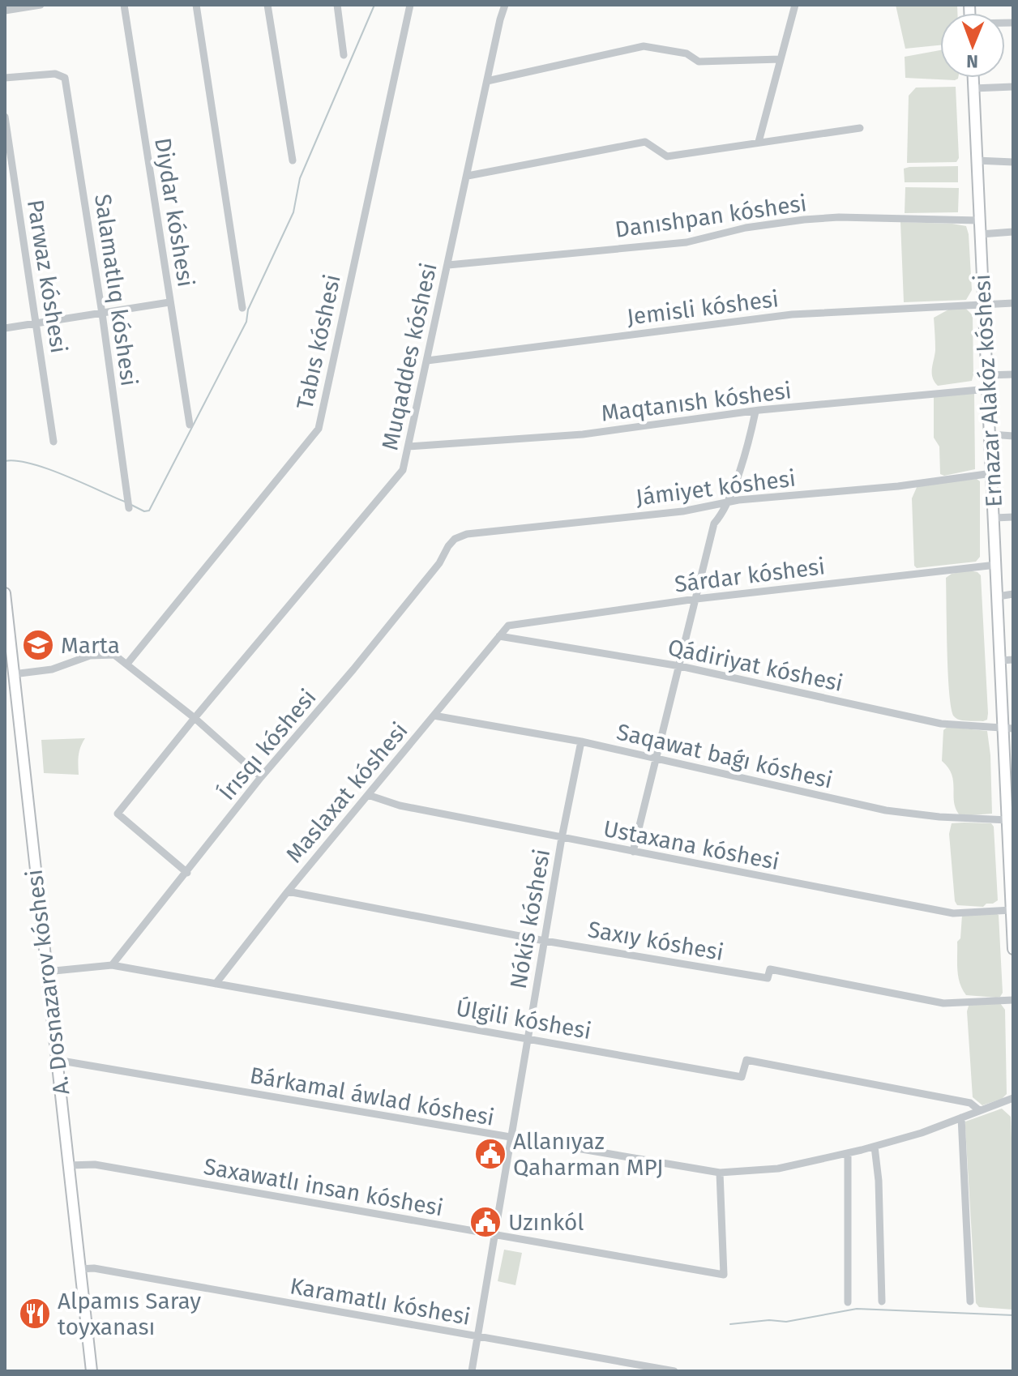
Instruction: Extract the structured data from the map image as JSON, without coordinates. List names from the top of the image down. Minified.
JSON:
{"streets":{"main road":["Ernazar Alakóz kóshesi","A. Dosnazarov kóshesi"],"street":["Diydar kóshesi","Danıshpan kóshesi","Parwaz kóshesi","Salamatlıq kóshesi","Jemisli kóshesi","Tabıs kóshesi","Muqaddes kóshesi","Maqtanısh kóshesi","Jámiyet kóshesi","Sárdar kóshesi","Qádiriyat kóshesi","Írısqı kóshesi","Saqawat baǵı kóshesi","Maslaxat kóshesi","Ustaxana kóshesi","Nókis kóshesi","Saxıy kóshesi","Úlgili kóshesi","Bárkamal áwlad kóshesi","Saxawatlı insan kóshesi","Karamatlı kóshesi"]},"crossings":[["Danıshpan kóshesi","Muqaddes kóshesi"],["Danıshpan kóshesi","Ernazar Alakóz kóshesi"],["Jemisli kóshesi","Muqaddes kóshesi"],["Jemisli kóshesi","Ernazar Alakóz kóshesi"],["Muqaddes kóshesi","Maqtanısh kóshesi"],["Muqaddes kóshesi","Írısqı kóshesi"],["Ernazar Alakóz kóshesi","Maqtanısh kóshesi"],["Ernazar Alakóz kóshesi","Jámiyet kóshesi"],["Ernazar Alakóz kóshesi","Sárdar kóshesi"],["Ernazar Alakóz kóshesi","Qádiriyat kóshesi"],["Ernazar Alakóz kóshesi","Saqawat baǵı kóshesi"],["Ernazar Alakóz kóshesi","Ustaxana kóshesi"],["Jámiyet kóshesi","Írısqı kóshesi"],["Sárdar kóshesi","Maslaxat kóshesi"],["Qádiriyat kóshesi","Maslaxat kóshesi"],["Írısqı kóshesi","Úlgili kóshesi"],["Saqawat baǵı kóshesi","Maslaxat kóshesi"],["Saqawat baǵı kóshesi","Nókis kóshesi"],["Maslaxat kóshesi","Ustaxana kóshesi"],["Maslaxat kóshesi","Saxıy kóshesi"],["Maslaxat kóshesi","Úlgili kóshesi"],["Ustaxana kóshesi","Nókis kóshesi"],["Nókis kóshesi","Saxıy kóshesi"],["Nókis kóshesi","Úlgili kóshesi"],["Nókis kóshesi","Bárkamal áwlad kóshesi"],["Nókis kóshesi","Saxawatlı insan kóshesi"],["Nókis kóshesi","Karamatlı kóshesi"],["A. Dosnazarov kóshesi","Úlgili kóshesi"],["A. Dosnazarov kóshesi","Bárkamal áwlad kóshesi"],["A. Dosnazarov kóshesi","Saxawatlı insan kóshesi"],["A. Dosnazarov kóshesi","Karamatlı kóshesi"],["Úlgili kóshesi","Bárkamal áwlad kóshesi"],["Bárkamal áwlad kóshesi","Saxawatlı insan kóshesi"]],"places":{"school or university":["Marta"],"public building":["Allanıyaz Qaharman MPJ","Uzınkól"],"restaurant":["Alpamıs Saray toyxanası"]},"north":"bottom"}
